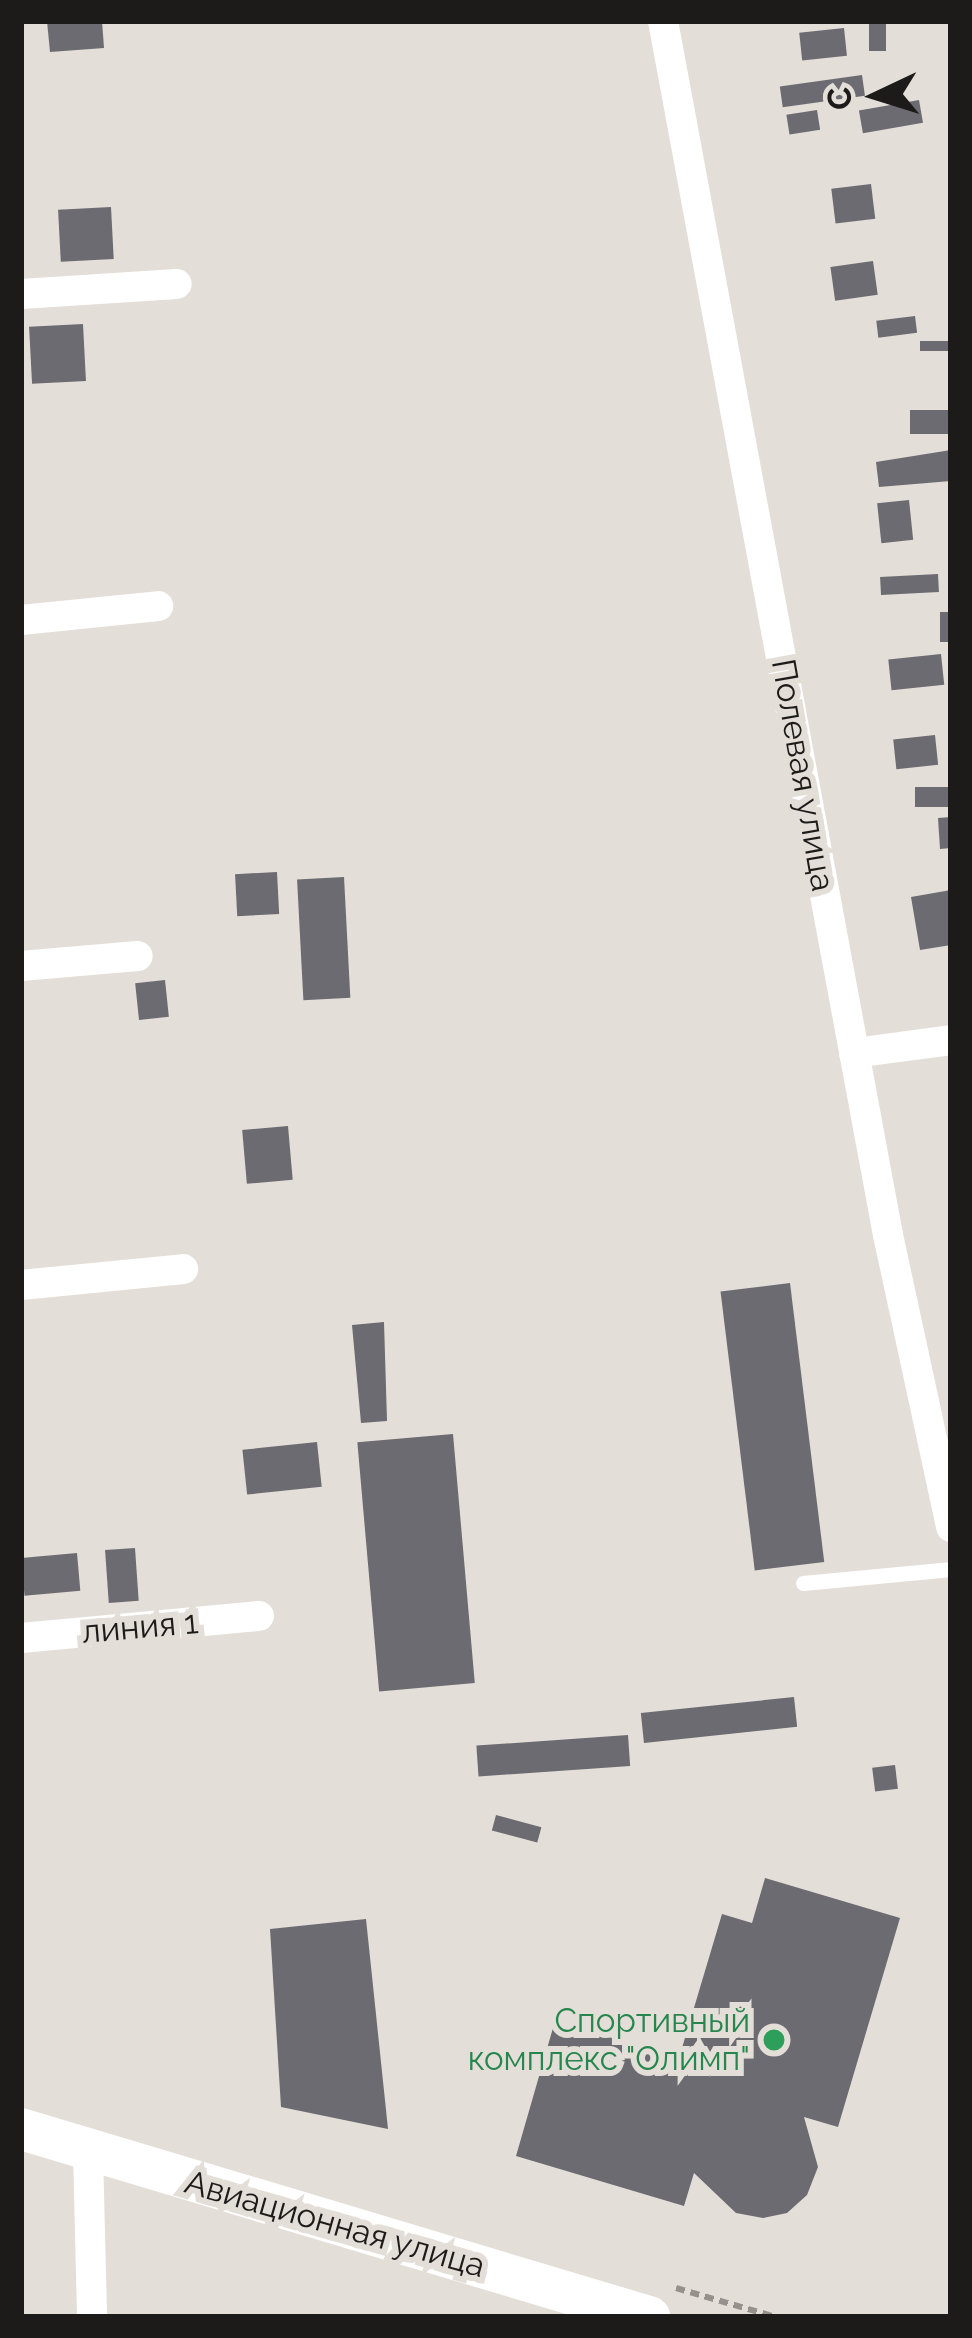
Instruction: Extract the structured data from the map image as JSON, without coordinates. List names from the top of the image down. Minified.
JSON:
{"streets":{"main road":["Авиационная улица"],"street":["Полевая улица","линия 1"]},"places":["Спортивный комплекс \"Олимп\""],"north":"left"}
